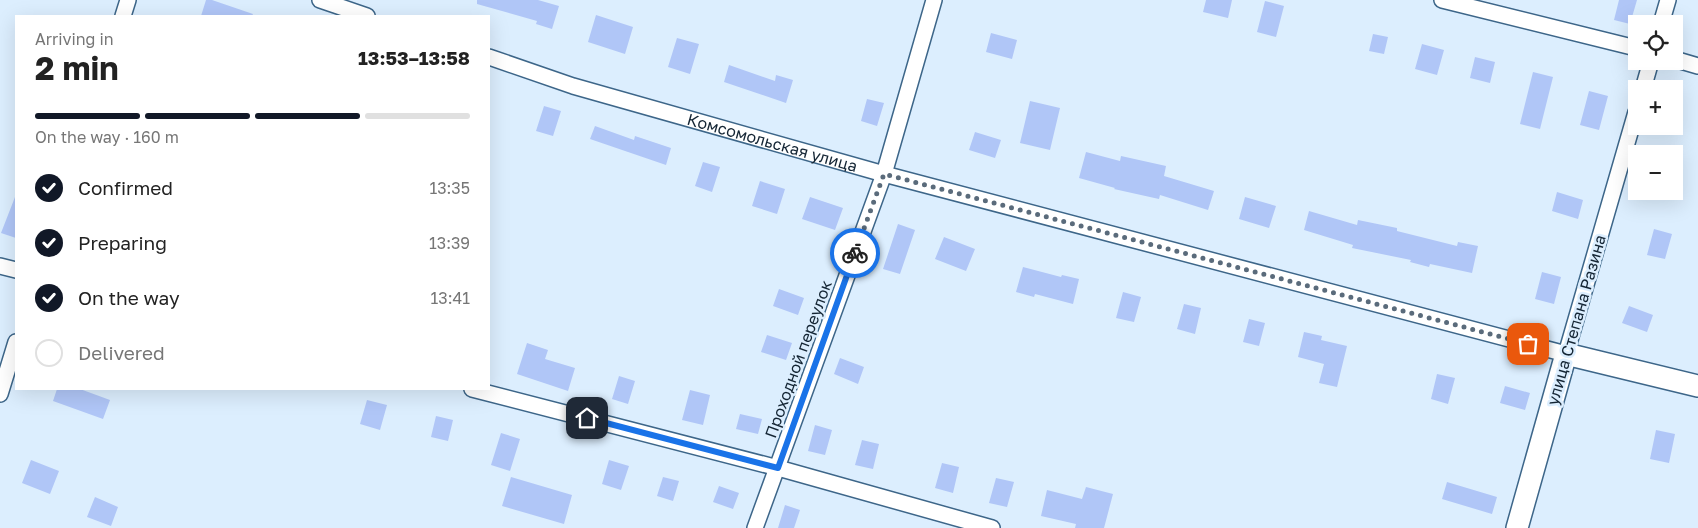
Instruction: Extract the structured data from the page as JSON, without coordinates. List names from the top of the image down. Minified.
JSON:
{"streets":{"main road":["Комсомольская улица","улица Степана Разина"],"street":["Проходной переулок"]},"crossings":[["Комсомольская улица","улица Степана Разина"],["Комсомольская улица","Проходной переулок"]],"page":{"map_buttons":["+","−"],"heading":["2 min","Arriving in","13:53–13:58"],"bar":"On the way · 160 m","list":[["Confirmed","13:35"],["Preparing","13:39"],["On the way","13:41"],"Delivered"]}}
